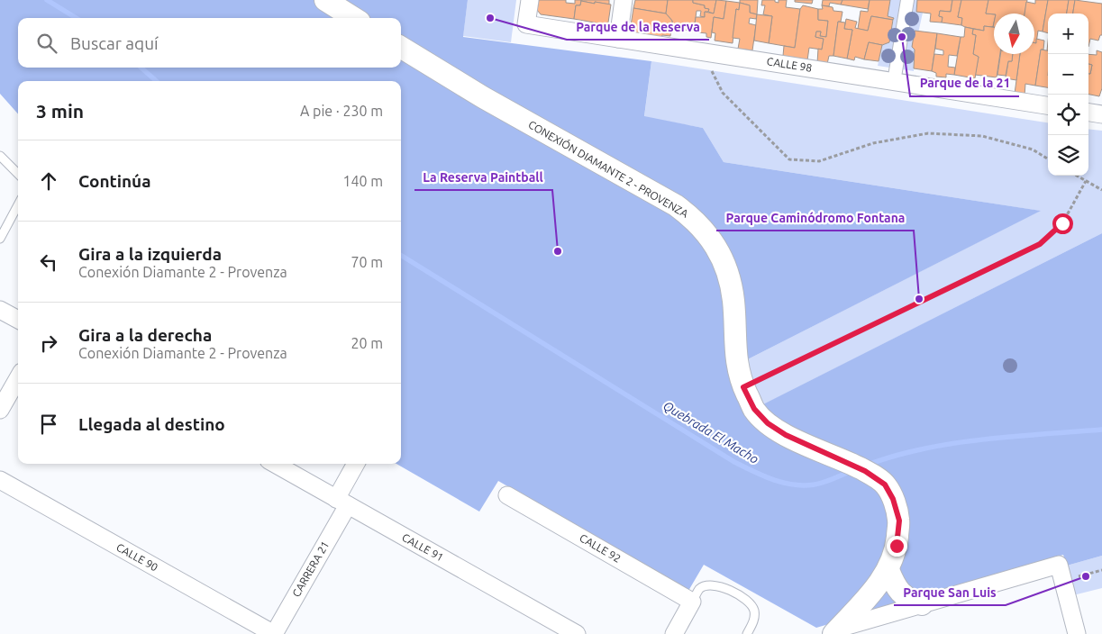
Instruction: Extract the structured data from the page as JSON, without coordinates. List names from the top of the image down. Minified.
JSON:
{"streets":{"street":["CALLE 98","CONEXIÓN DIAMANTE 2 - PROVENZA","CALLE 91","CALLE 92","CALLE 90","CARRERA 21"]},"crossings":[["CALLE 91","CARRERA 21"],["CALLE 90","CARRERA 21"]],"water":["Quebrada El Macho"],"places":["Parque de la Reserva","Parque de la 21","La Reserva Paintball","Parque Caminódromo Fontana","Parque San Luis"],"north":"bottom","page":{"map_buttons":["+","−"],"search":"Buscar aquí","heading":["3 min","A pie · 230 m"],"list":[["Continúa","140 m"],["Gira a la izquierda","Conexión Diamante 2 - Provenza","70 m"],["Gira a la derecha","Conexión Diamante 2 - Provenza","20 m"],"Llegada al destino"]}}
